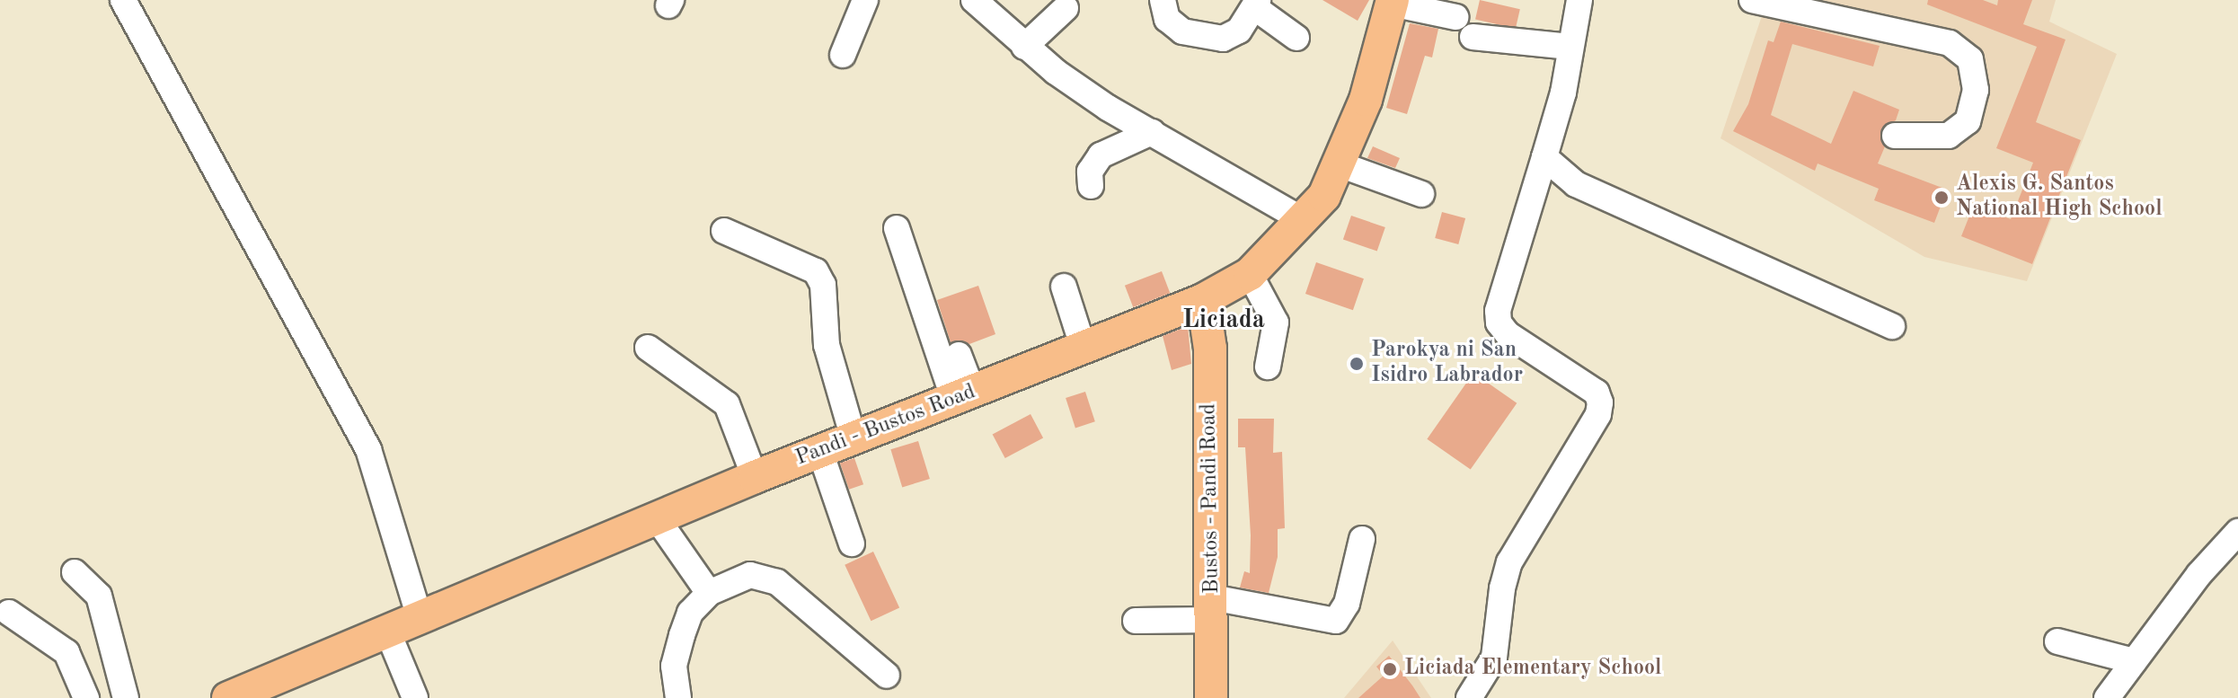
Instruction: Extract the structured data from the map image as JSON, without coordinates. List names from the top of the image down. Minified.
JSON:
{"streets":{"main road":["Pandi - Bustos Road","Bustos - Pandi Road"]},"crossings":[["Pandi - Bustos Road","Bustos - Pandi Road"]],"districts":["Liciada"],"places":["Alexis G. Santos National High School","Parokya ni San Isidro Labrador","Liciada Elementary School"]}
